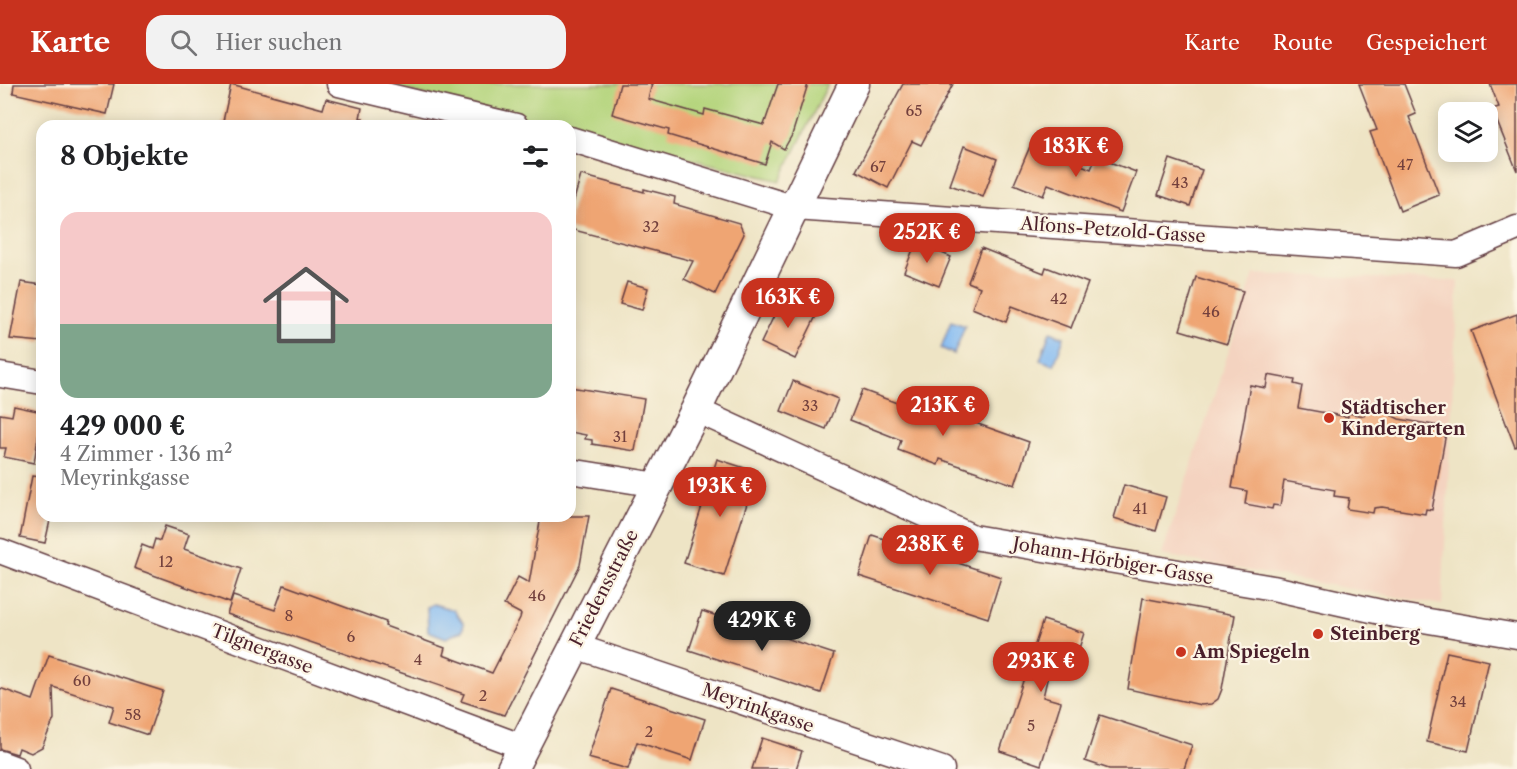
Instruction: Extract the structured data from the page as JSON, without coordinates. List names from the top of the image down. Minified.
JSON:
{"streets":{"street":["Alfons-Petzold-Gasse","Johann-Hörbiger-Gasse","Friedensstraße","Tilgnergasse","Meyrinkgasse"]},"crossings":[["Alfons-Petzold-Gasse","Friedensstraße"],["Johann-Hörbiger-Gasse","Friedensstraße"],["Friedensstraße","Tilgnergasse"],["Friedensstraße","Meyrinkgasse"]],"places":["Städtischer Kindergarten","Steinberg","Am Spiegeln"],"house_numbers":["65","47","67","43","32","42","46","33","31","41","12","46","8","6","4","60","2","34","58","5","2"],"page":{"header":"Karte","search":"Hier suchen","nav":["Karte","Route","Gespeichert"],"heading":"8 Objekte","price":["183K €","252K €","163K €","213K €","193K €","238K €","429K €","293K €"],"list":[{"name":"429 000 €","note":"4 Zimmer · 136 m² · Meyrinkgasse"}]}}
